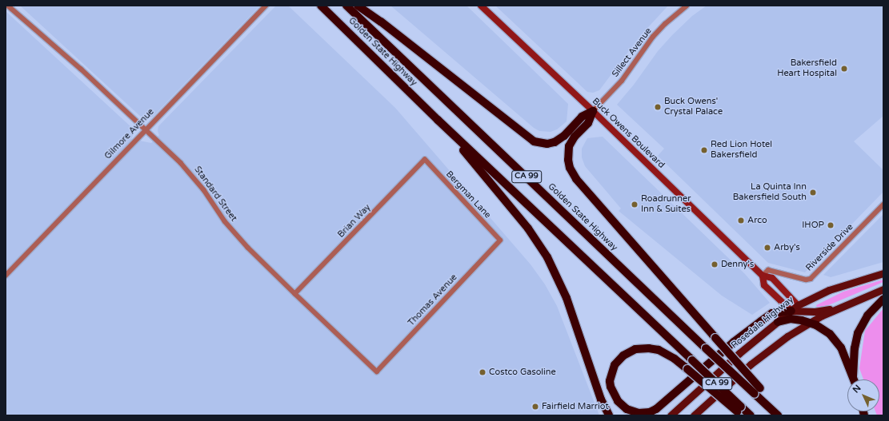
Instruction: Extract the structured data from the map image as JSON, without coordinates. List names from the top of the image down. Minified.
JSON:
{"streets":{"highway":["Golden State Highway","CA 99"],"main road":["Buck Owens Boulevard","Rosedale Highway"],"street":["Sillect Avenue","Gilmore Avenue","Standard Street","Bergman Lane","Brian Way","Riverside Drive","Thomas Avenue"]},"crossings":[["Sillect Avenue","Buck Owens Boulevard"],["Buck Owens Boulevard","Riverside Drive"],["Buck Owens Boulevard","Rosedale Highway"],["Gilmore Avenue","Standard Street"],["Standard Street","Brian Way"],["Standard Street","Thomas Avenue"],["Bergman Lane","Brian Way"],["Bergman Lane","Thomas Avenue"]],"places":["Bakersfield Heart Hospital","Buck Owens' Crystal Palace","Red Lion Hotel Bakersfield","La Quinta Inn Bakersfield South","Roadrunner Inn & Suites","Arco","IHOP","Arby's","Denny's","Costco Gasoline","Fairfield Marriot"],"north":"top left"}
